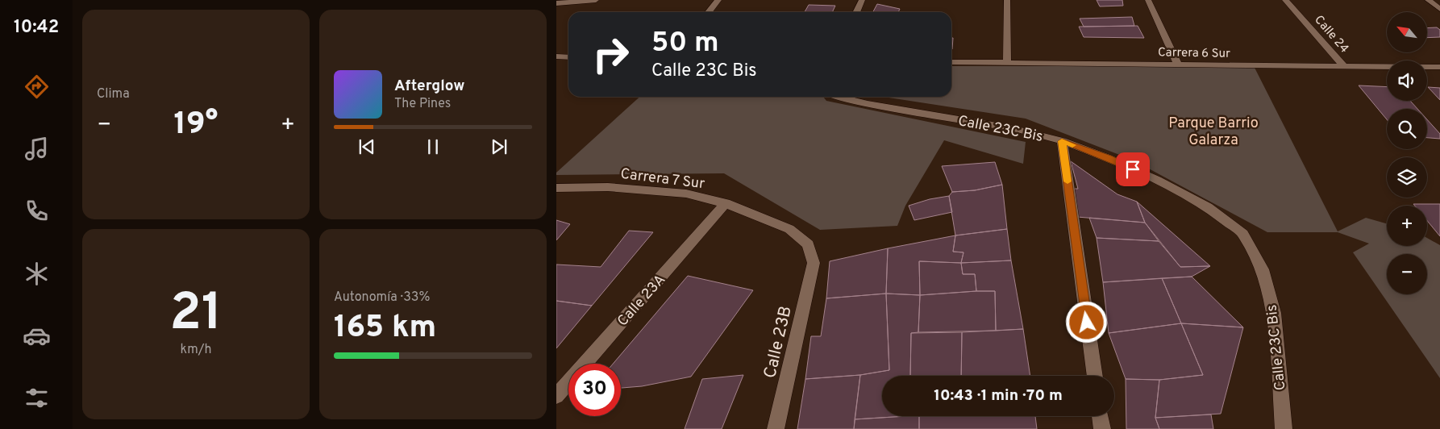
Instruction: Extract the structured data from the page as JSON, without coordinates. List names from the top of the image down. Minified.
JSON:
{"streets":{"street":["Calle 24","Carrera 6 Sur","Calle 23C Bis","Carrera 7 Sur","Calle 23A","Calle 23B"]},"crossings":[["Calle 24","Carrera 6 Sur"],["Carrera 7 Sur","Calle 23A"],["Carrera 7 Sur","Calle 23B"]],"parks":["Parque Barrio Galarza"],"north":"top left","page":{"tabs":"10:42","tile":["Clima",["21","km/h"],["Autonomía · 33%","165 km"]],"map_buttons":["+","−"],"turn":["50 m","Calle 23C Bis"],"song":["Afterglow","The Pines"],"heat":["−","19°","+"],"limit":"30","trip":"10:43 · 1 min · 70 m"}}
